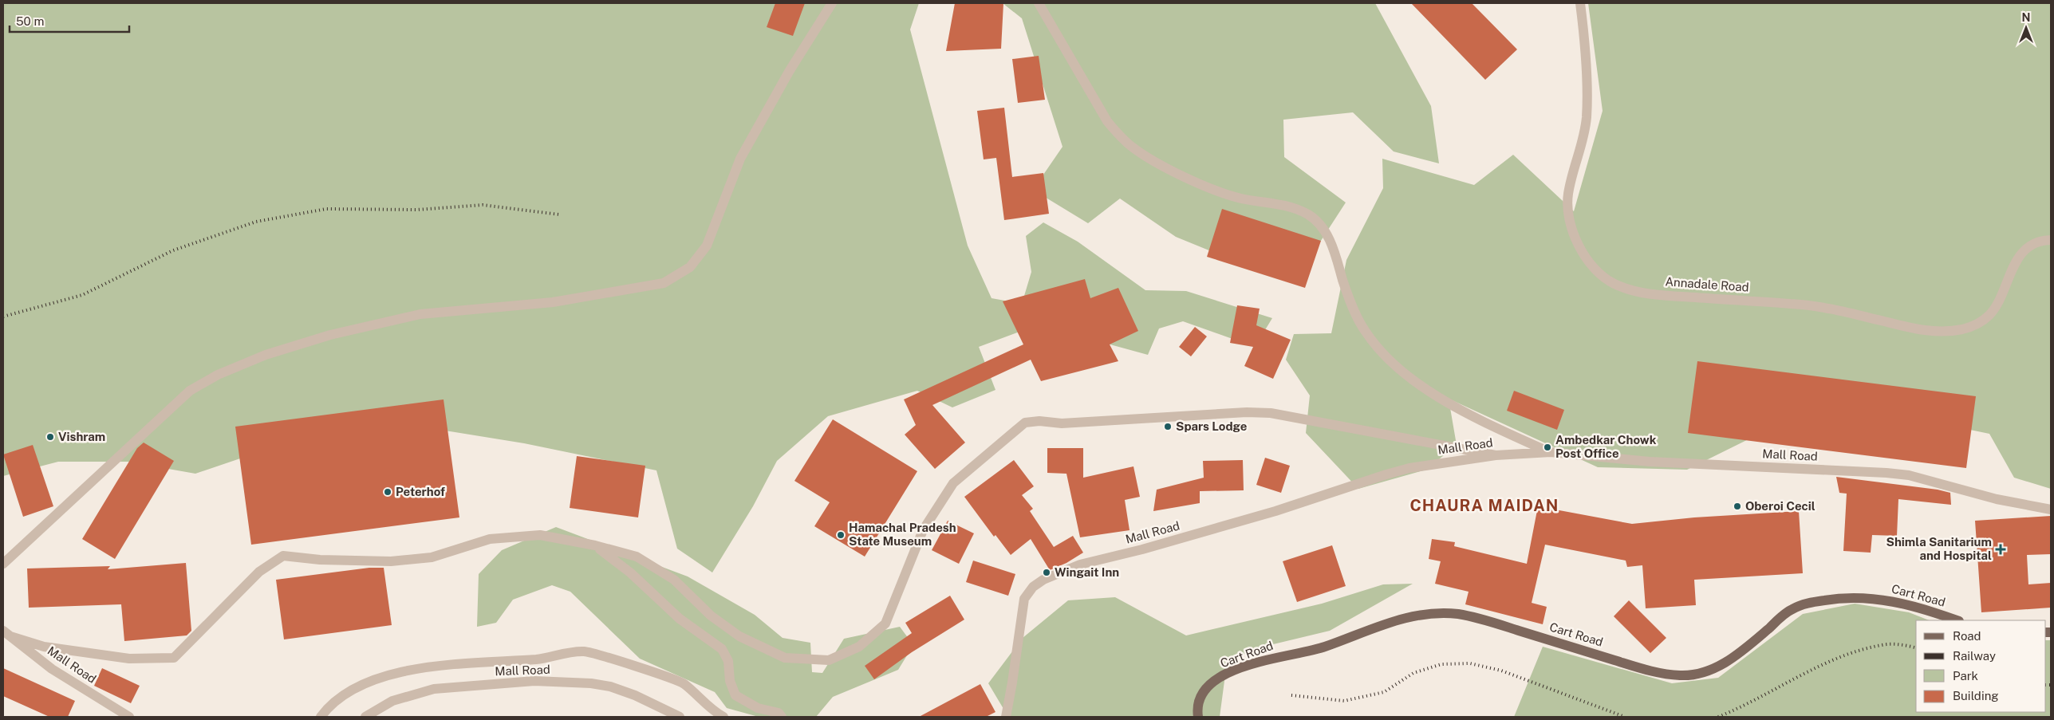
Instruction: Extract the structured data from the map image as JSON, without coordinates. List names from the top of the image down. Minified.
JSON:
{"streets":{"main road":["Cart Road"],"street":["Annadale Road","Mall Road"]},"districts":["CHAURA MAIDAN"],"places":{"other":["Spars Lodge","Vishram","Ambedkar Chowk Post Office","Peterhof","Oberoi Cecil","Hamachal Pradesh State Museum","Wingait Inn"],"health":["Shimla Sanitarium and Hospital"]},"legend":["Road","Railway","Park","Building"],"scale_bar":"50 m","north":"top"}
